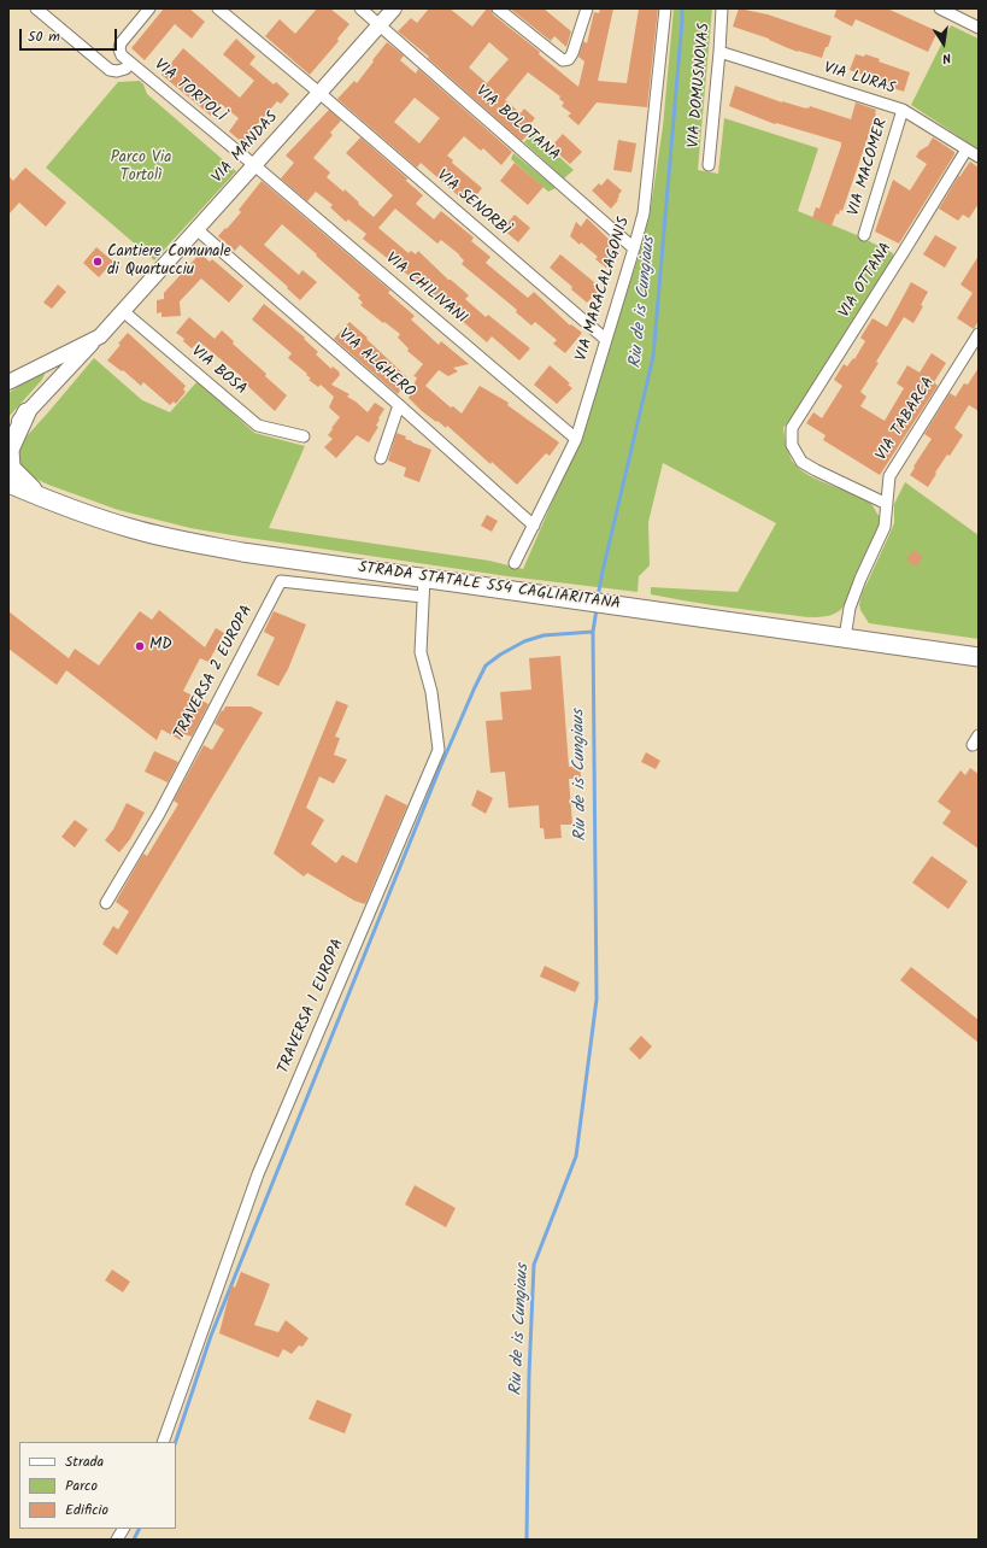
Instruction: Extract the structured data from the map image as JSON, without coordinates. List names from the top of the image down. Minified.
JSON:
{"streets":{"main road":["STRADA STATALE 554 CAGLIARITANA"],"street":["VIA LURAS","VIA DOMUSNOVAS","VIA TORTOLÌ","VIA BOLOTANA","VIA MANDAS","VIA MACOMER","VIA SENORBÌ","VIA OTTANA","VIA CHILIVANI","VIA MARACALAGONIS","VIA ALGHERO","VIA BOSA","VIA TABARCA","TRAVERSA 2 EUROPA","TRAVERSA 1 EUROPA"]},"crossings":[["VIA LURAS","VIA DOMUSNOVAS"],["VIA LURAS","VIA MACOMER"],["VIA LURAS","VIA OTTANA"],["VIA TORTOLÌ","VIA MANDAS"],["VIA TORTOLÌ","VIA CHILIVANI"],["VIA BOLOTANA","VIA MANDAS"],["VIA BOLOTANA","VIA MARACALAGONIS"],["VIA MANDAS","VIA SENORBÌ"],["VIA MANDAS","VIA CHILIVANI"],["VIA MANDAS","VIA ALGHERO"],["VIA MANDAS","VIA BOSA"],["VIA SENORBÌ","VIA MARACALAGONIS"],["VIA OTTANA","VIA TABARCA"],["VIA CHILIVANI","VIA MARACALAGONIS"],["VIA MARACALAGONIS","VIA ALGHERO"],["VIA TABARCA","STRADA STATALE 554 CAGLIARITANA"],["STRADA STATALE 554 CAGLIARITANA","TRAVERSA 1 EUROPA"],["TRAVERSA 2 EUROPA","TRAVERSA 1 EUROPA"]],"water":["Riu de is Cungiaus"],"parks":["Parco Via Tortolì"],"places":["Cantiere Comunale di Quartucciu","MD"],"legend":["Strada","Parco","Edificio"],"scale_bar":"50 m","north":"bottom"}
